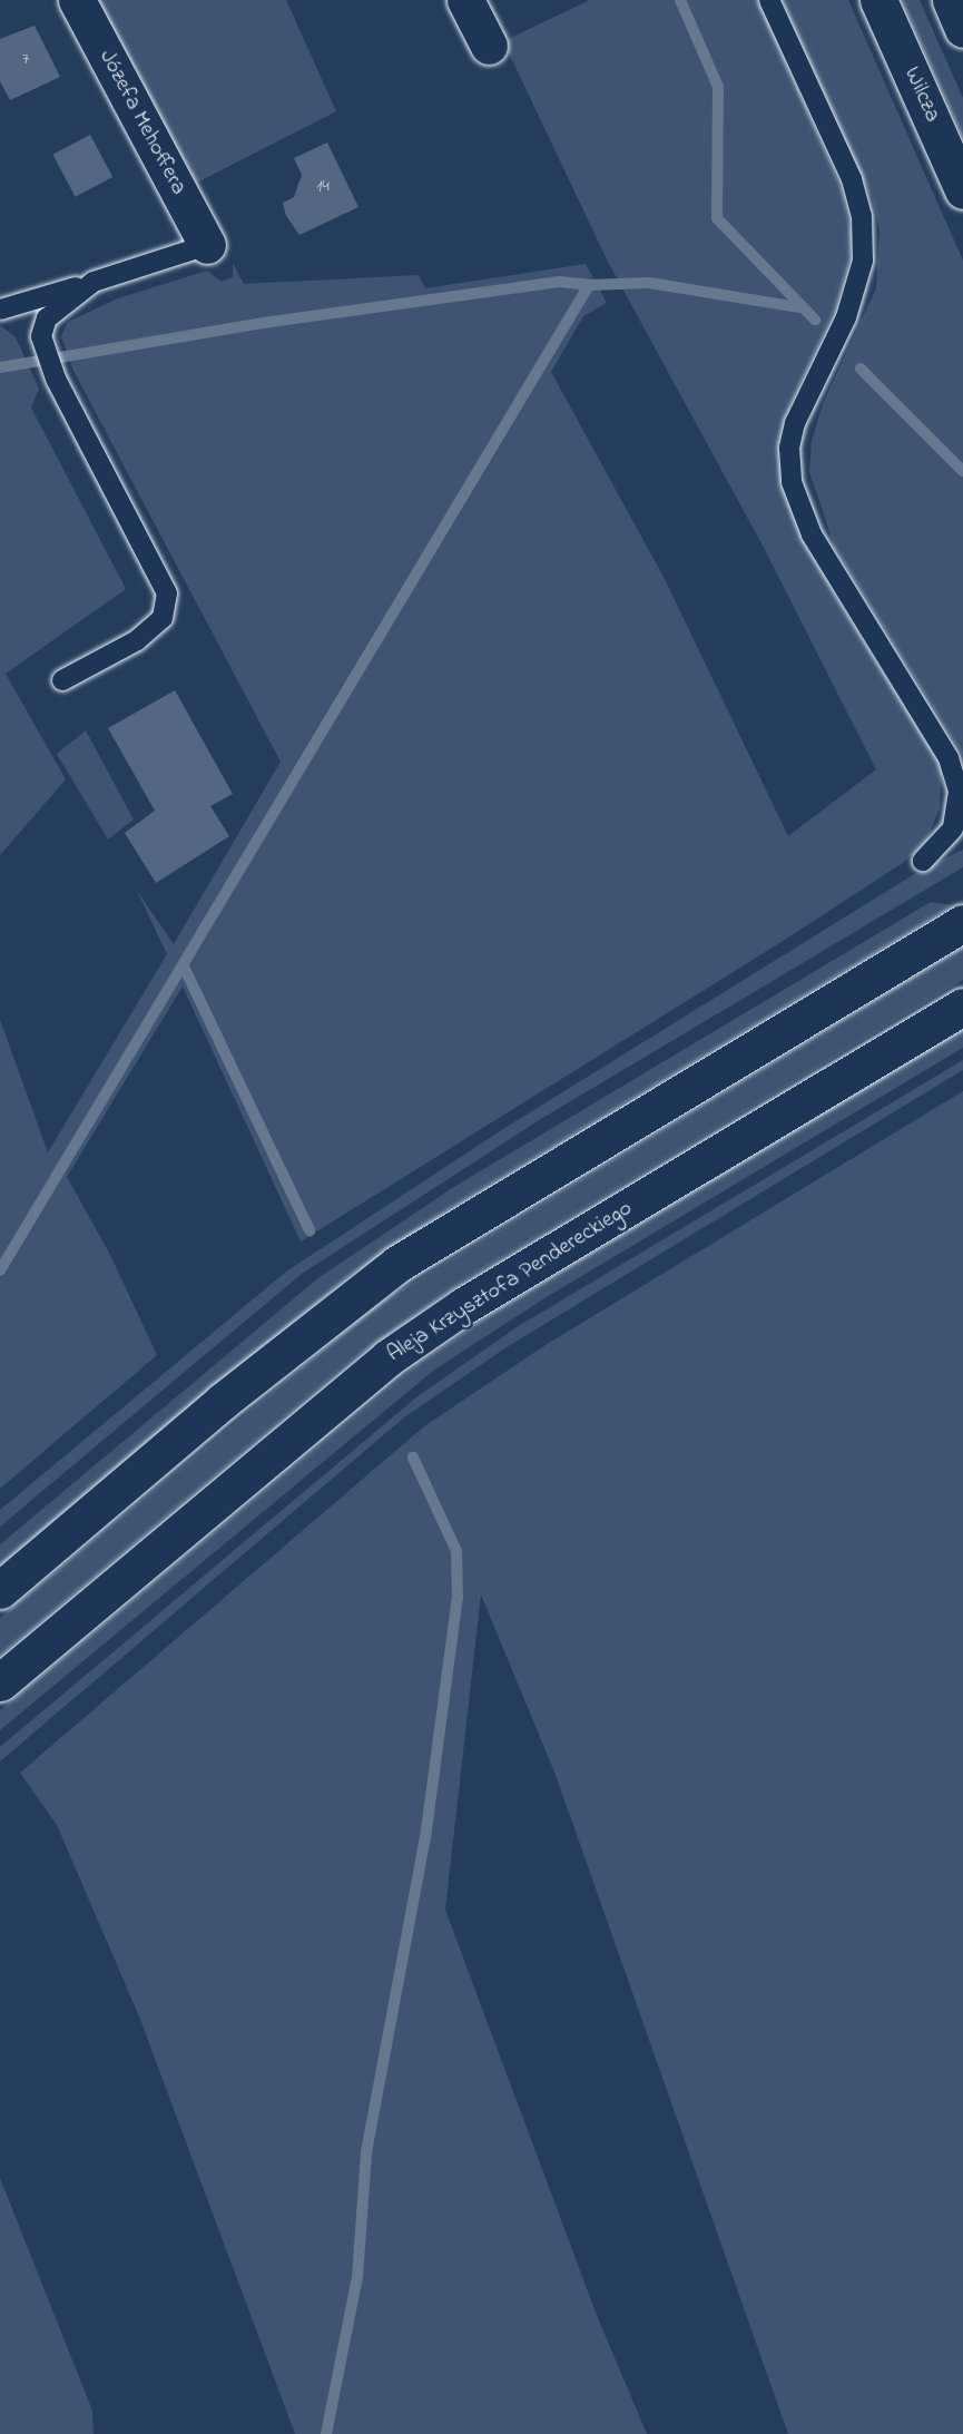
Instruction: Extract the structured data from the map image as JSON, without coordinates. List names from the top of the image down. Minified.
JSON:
{"streets":{"main road":["Wilcza","Józefa Mehoffera","Aleja Krzysztofa Pendereckiego"]},"house_numbers":["7","14"]}
